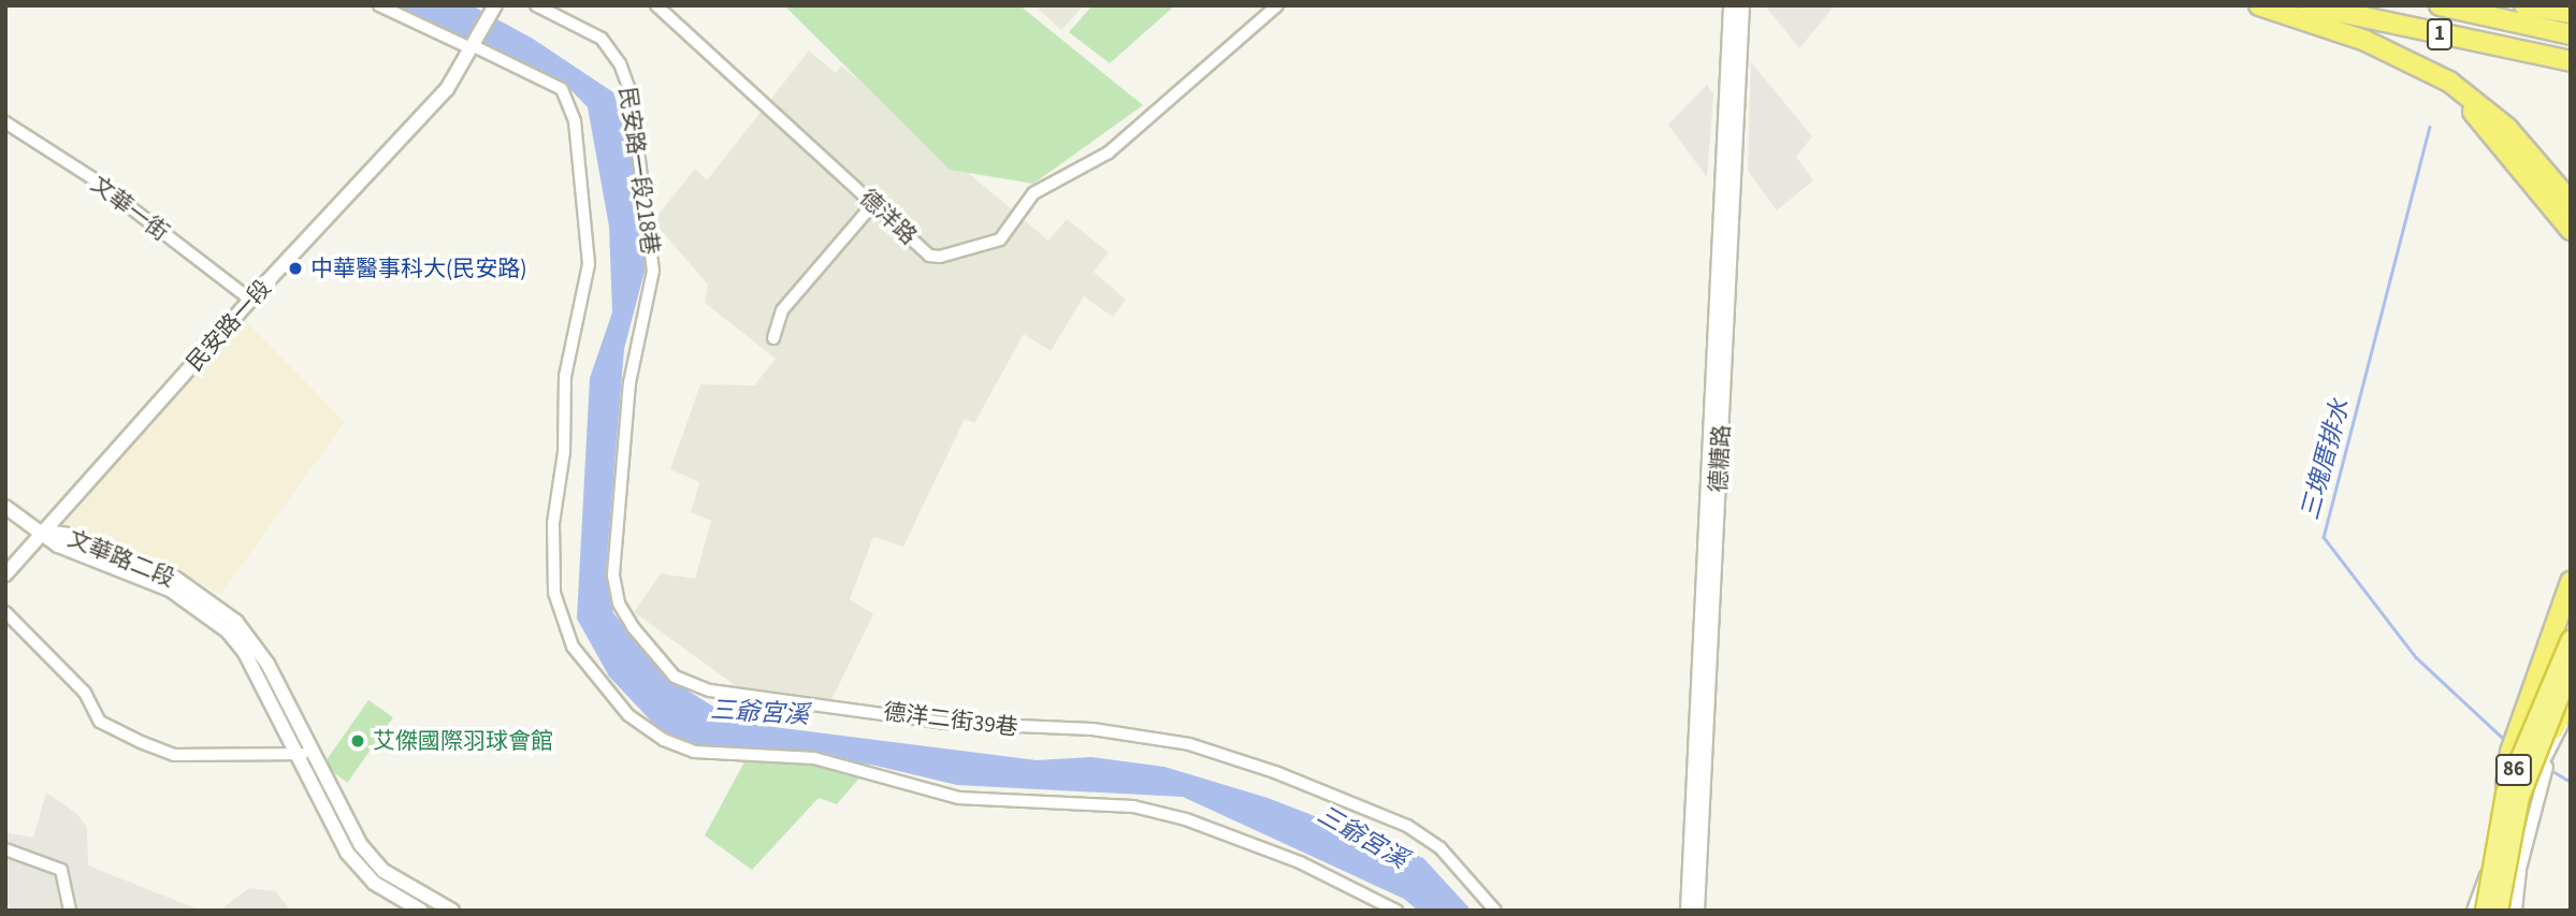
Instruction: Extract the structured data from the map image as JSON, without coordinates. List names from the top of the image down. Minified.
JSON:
{"streets":{"highway":["1","86"],"street":["民安路一段218巷","文華一街","德洋路","民安路一段","德糖路","文華路二段","德洋二街39巷"]},"crossings":[["民安路一段218巷","德洋二街39巷"],["文華一街","民安路一段"],["民安路一段","文華路二段"]],"water":["三塊厝排水","三爺宮溪"],"places":["中華醫事科大(民安路)","艾傑國際羽球會館"]}
